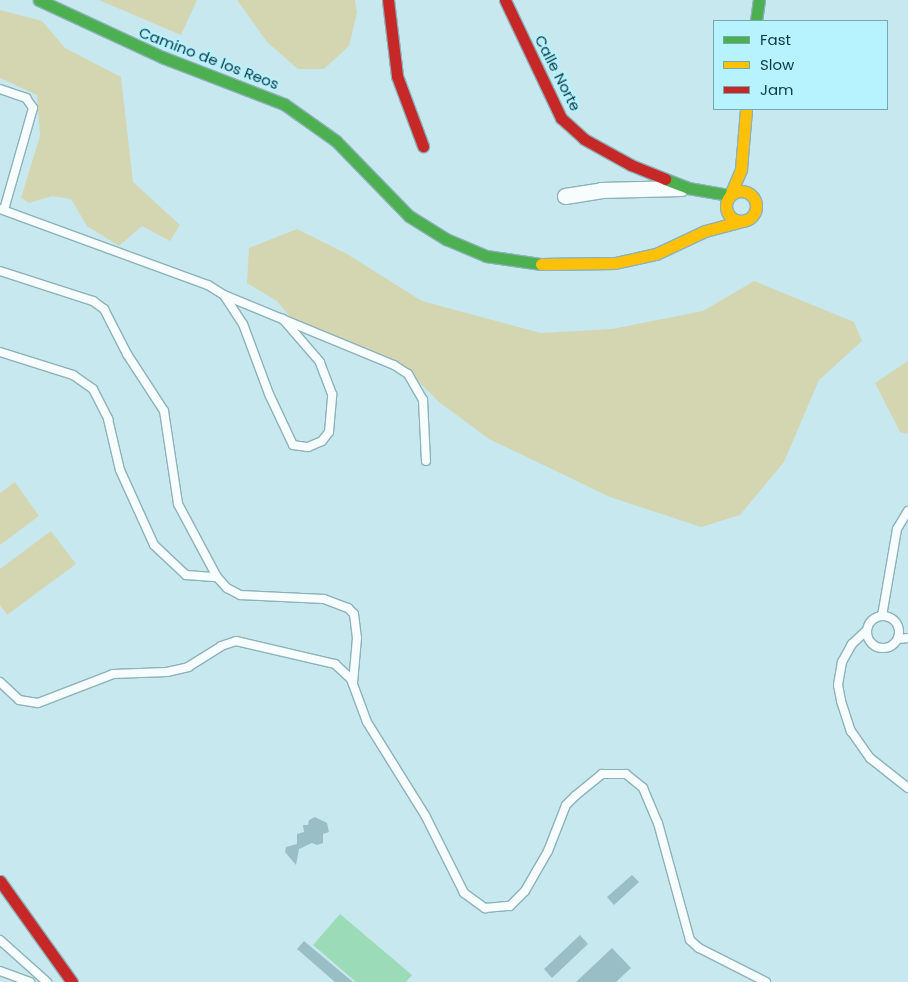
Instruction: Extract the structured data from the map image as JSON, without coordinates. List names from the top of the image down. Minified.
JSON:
{"streets":{"street":["Camino de los Reos","Calle Norte"]},"crossings":[["Camino de los Reos","Calle Norte"]],"legend":["Fast","Slow","Jam"]}
